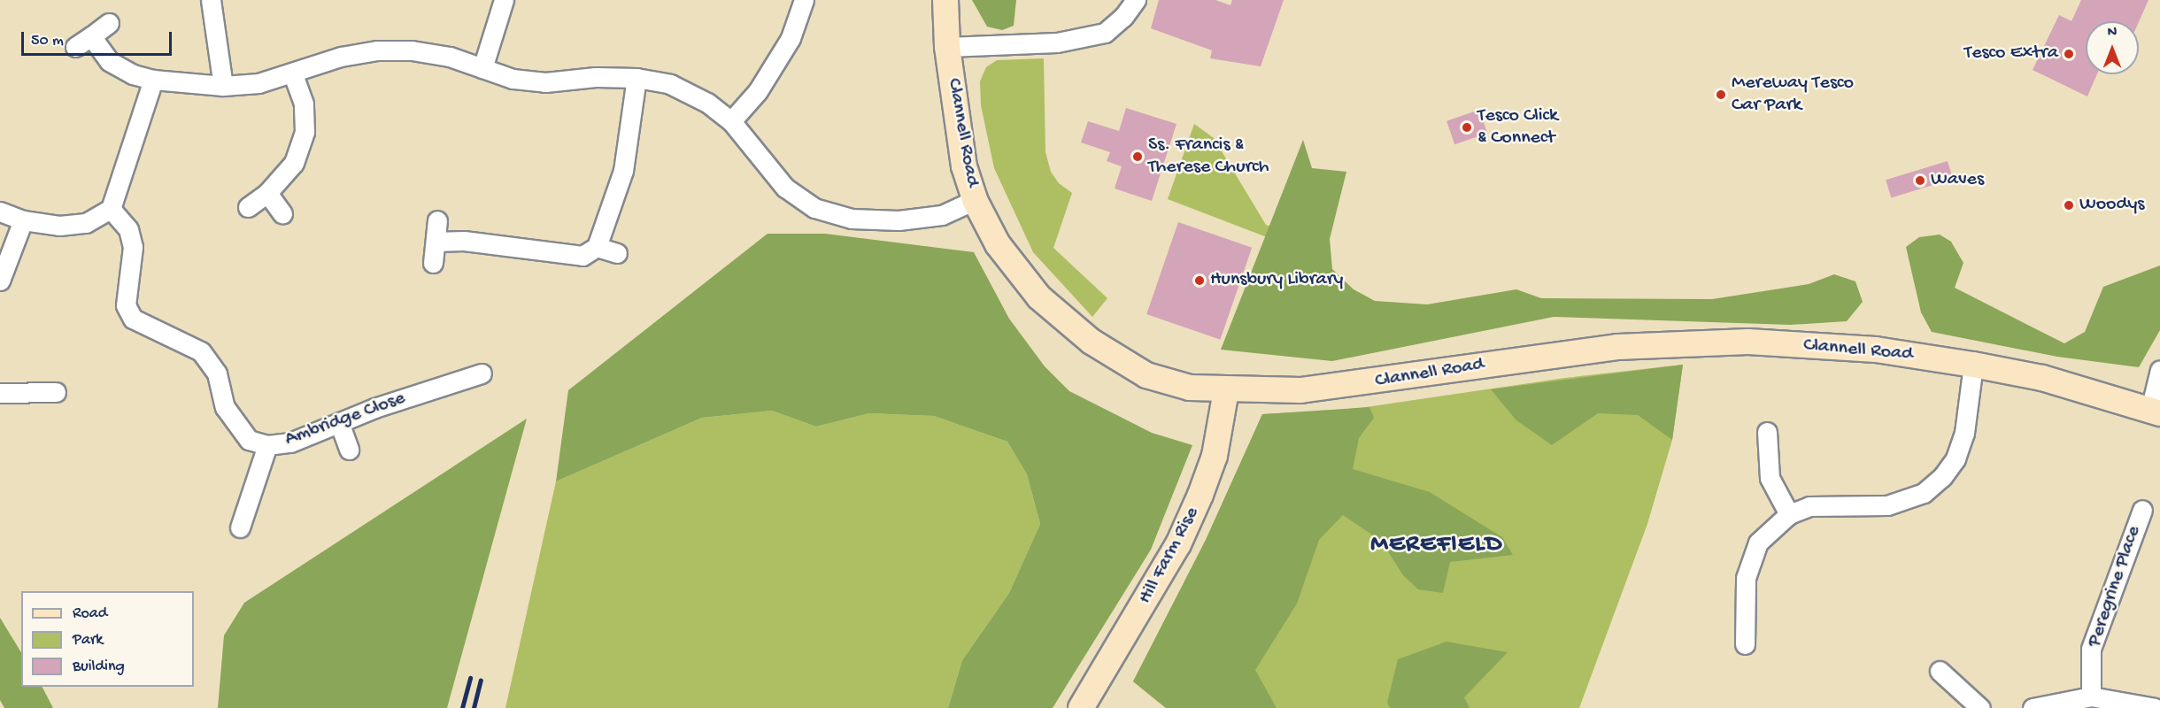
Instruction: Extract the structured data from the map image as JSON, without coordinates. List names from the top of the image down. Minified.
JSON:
{"streets":{"street":["Clannell Road","Ambridge Close","Hill Farm Rise","Peregrine Place"]},"crossings":[["Clannell Road","Hill Farm Rise"]],"districts":["MEREFIELD"],"places":["Tesco Extra","Mereway Tesco Car Park","Tesco Click & Connect","Ss. Francis & Therese Church","Waves","Woodys","Hunsbury Library"],"legend":["Road","Park","Building"],"scale_bar":"50 m","north":"top"}
